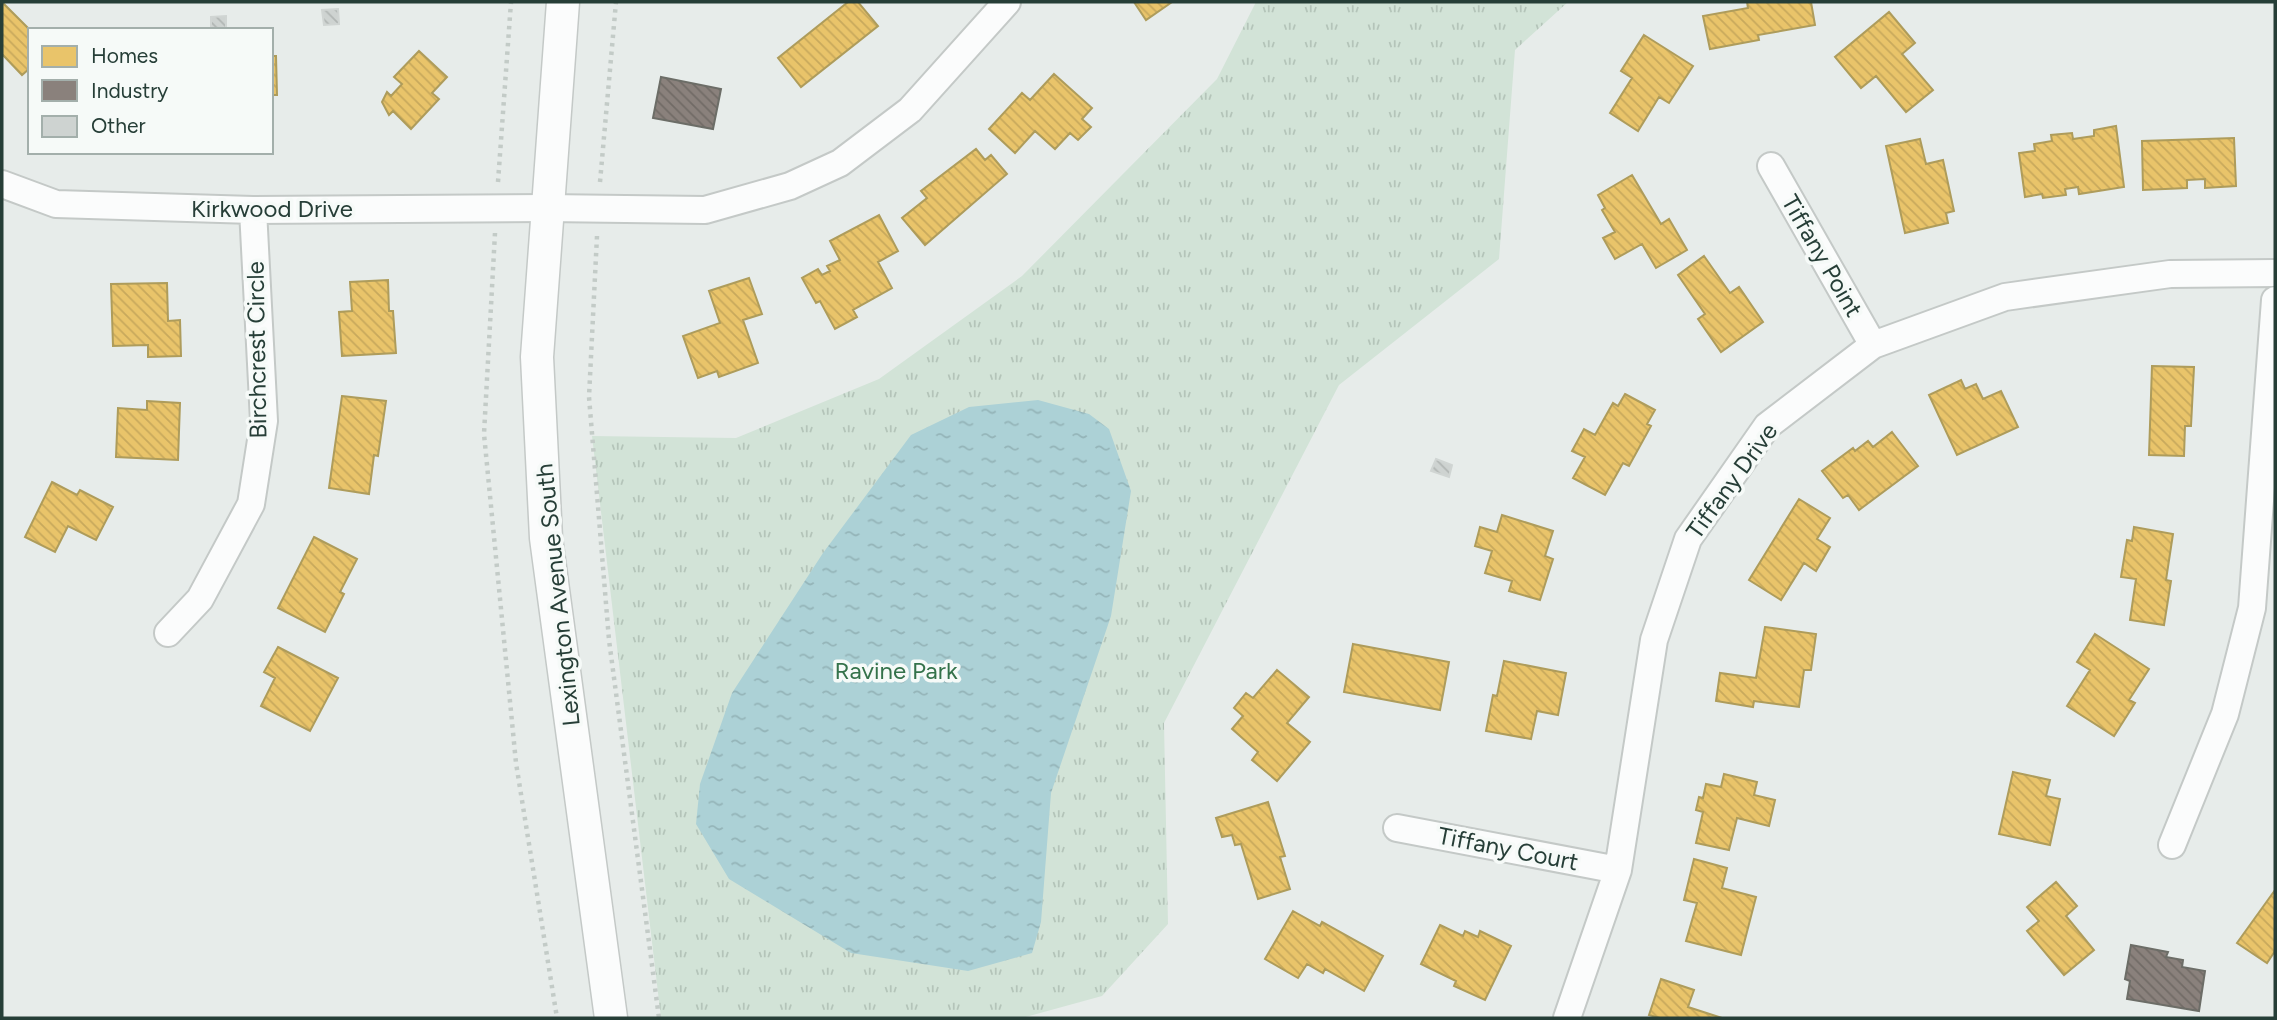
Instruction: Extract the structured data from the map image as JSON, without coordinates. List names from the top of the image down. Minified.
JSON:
{"streets":{"street":["Kirkwood Drive","Tiffany Point","Birchcrest Circle","Tiffany Drive","Lexington Avenue South","Tiffany Court"]},"crossings":[["Kirkwood Drive","Birchcrest Circle"],["Kirkwood Drive","Lexington Avenue South"],["Tiffany Point","Tiffany Drive"],["Tiffany Drive","Tiffany Court"]],"parks":["Ravine Park"],"legend":["Homes","Industry","Other"]}
